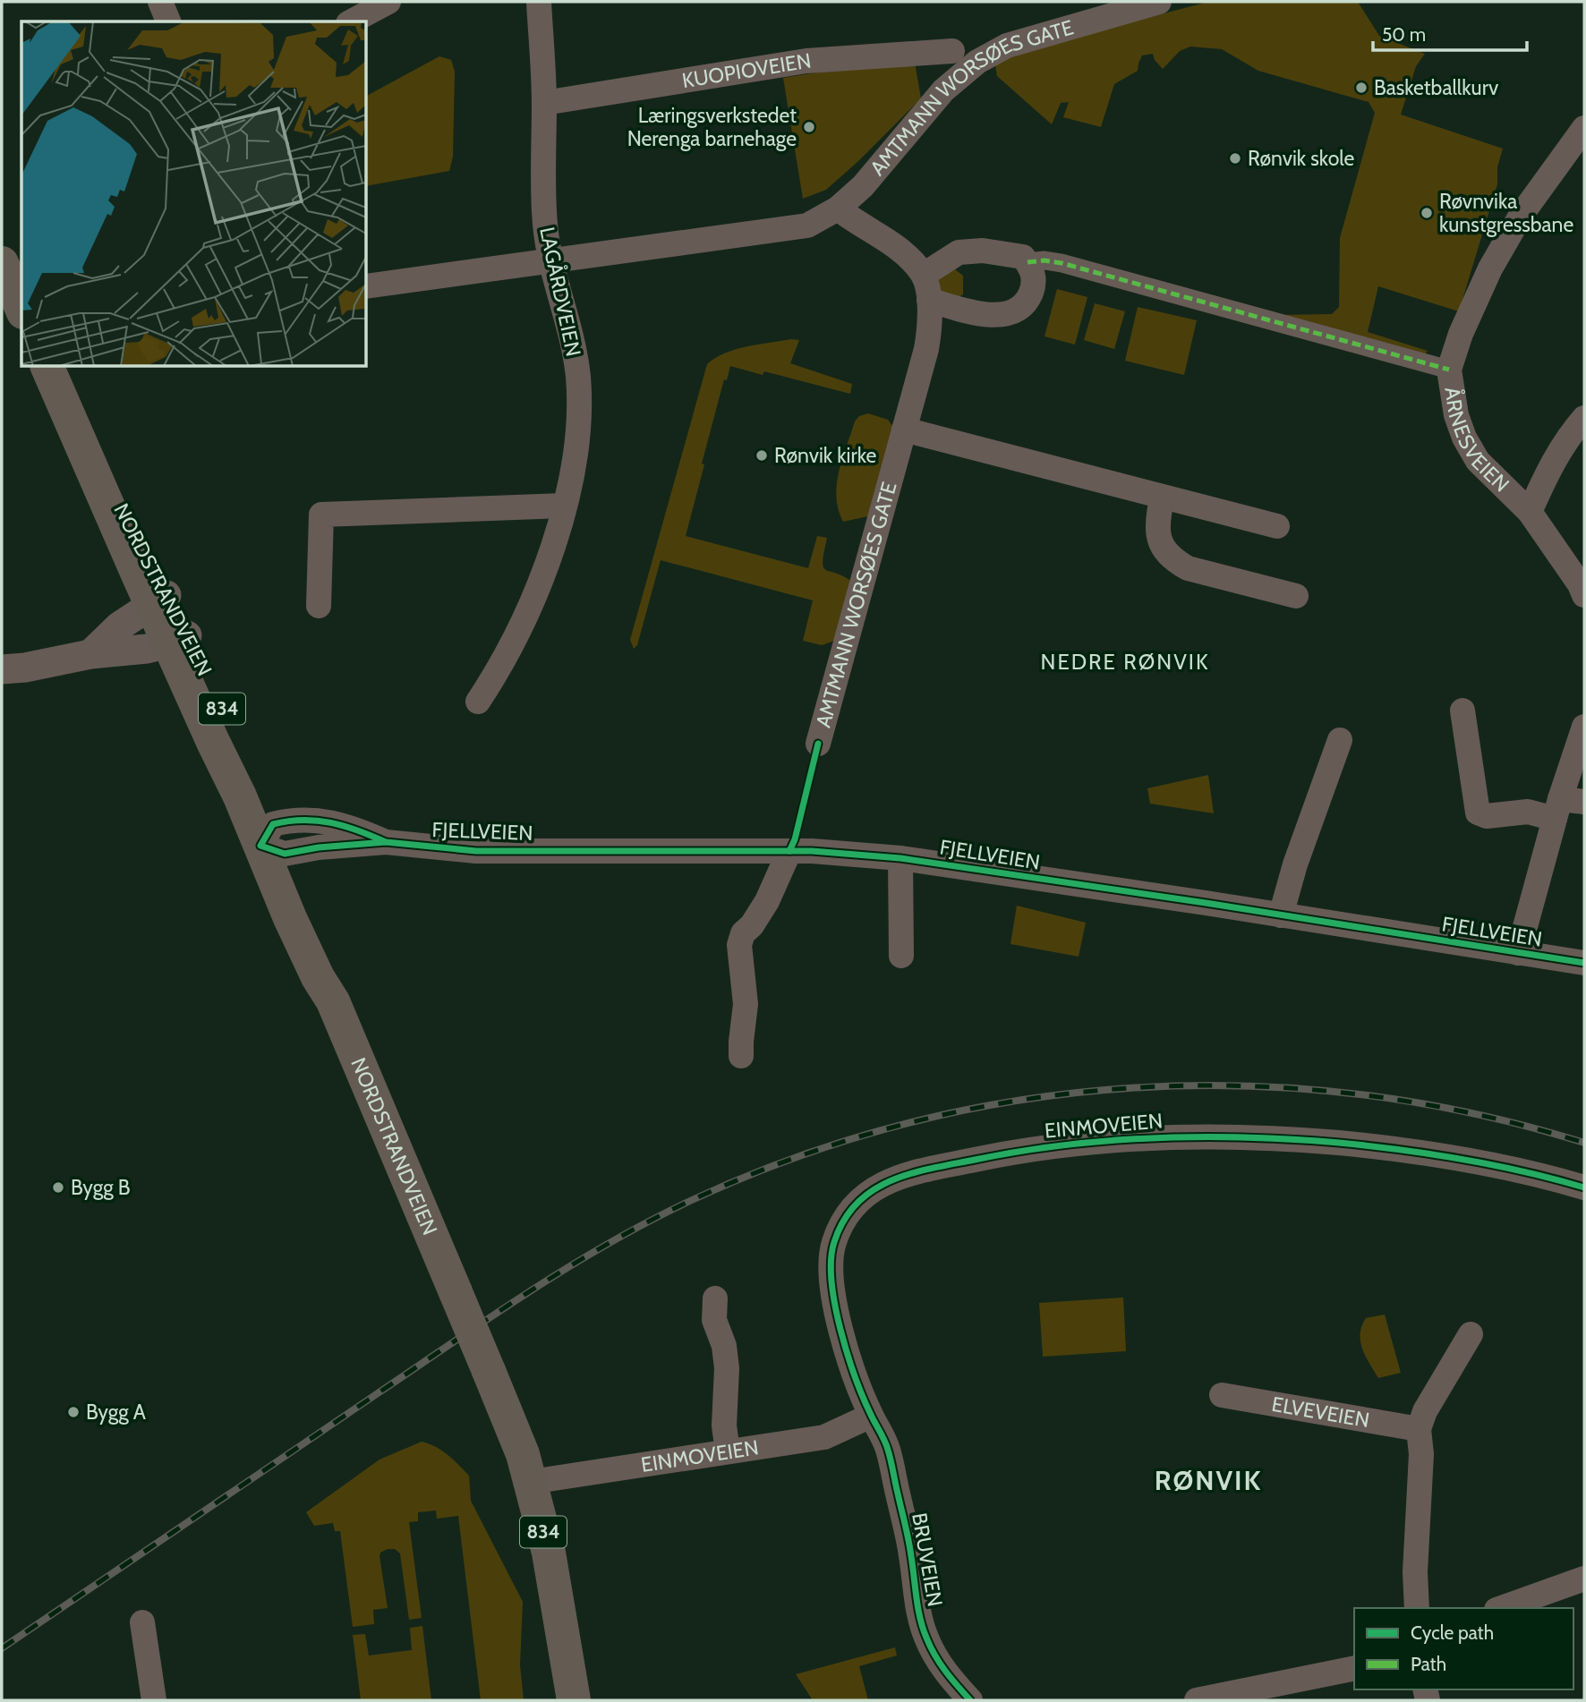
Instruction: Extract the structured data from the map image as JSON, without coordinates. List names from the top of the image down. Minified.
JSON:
{"streets":{"main road":["NORDSTRANDVEIEN","834"],"street":["KUOPIOVEIEN","AMTMANN WORSØES GATE","LAGÅRDVEIEN","ÅRNESVEIEN","FJELLVEIEN","EINMOVEIEN","ELVEVEIEN","BRUVEIEN"]},"crossings":[["KUOPIOVEIEN","LAGÅRDVEIEN"],["AMTMANN WORSØES GATE","LAGÅRDVEIEN"],["NORDSTRANDVEIEN","834"],["NORDSTRANDVEIEN","FJELLVEIEN"],["NORDSTRANDVEIEN","EINMOVEIEN"],["834","EINMOVEIEN"],["EINMOVEIEN","BRUVEIEN"]],"districts":["NEDRE RØNVIK","RØNVIK"],"places":["Basketballkurv","Læringsverkstedet Nerenga barnehage","Rønvik skole","Røvnvika kunstgressbane","Rønvik kirke","Bygg B","Bygg A"],"legend":["Cycle path","Path"],"scale_bar":"50 m"}
